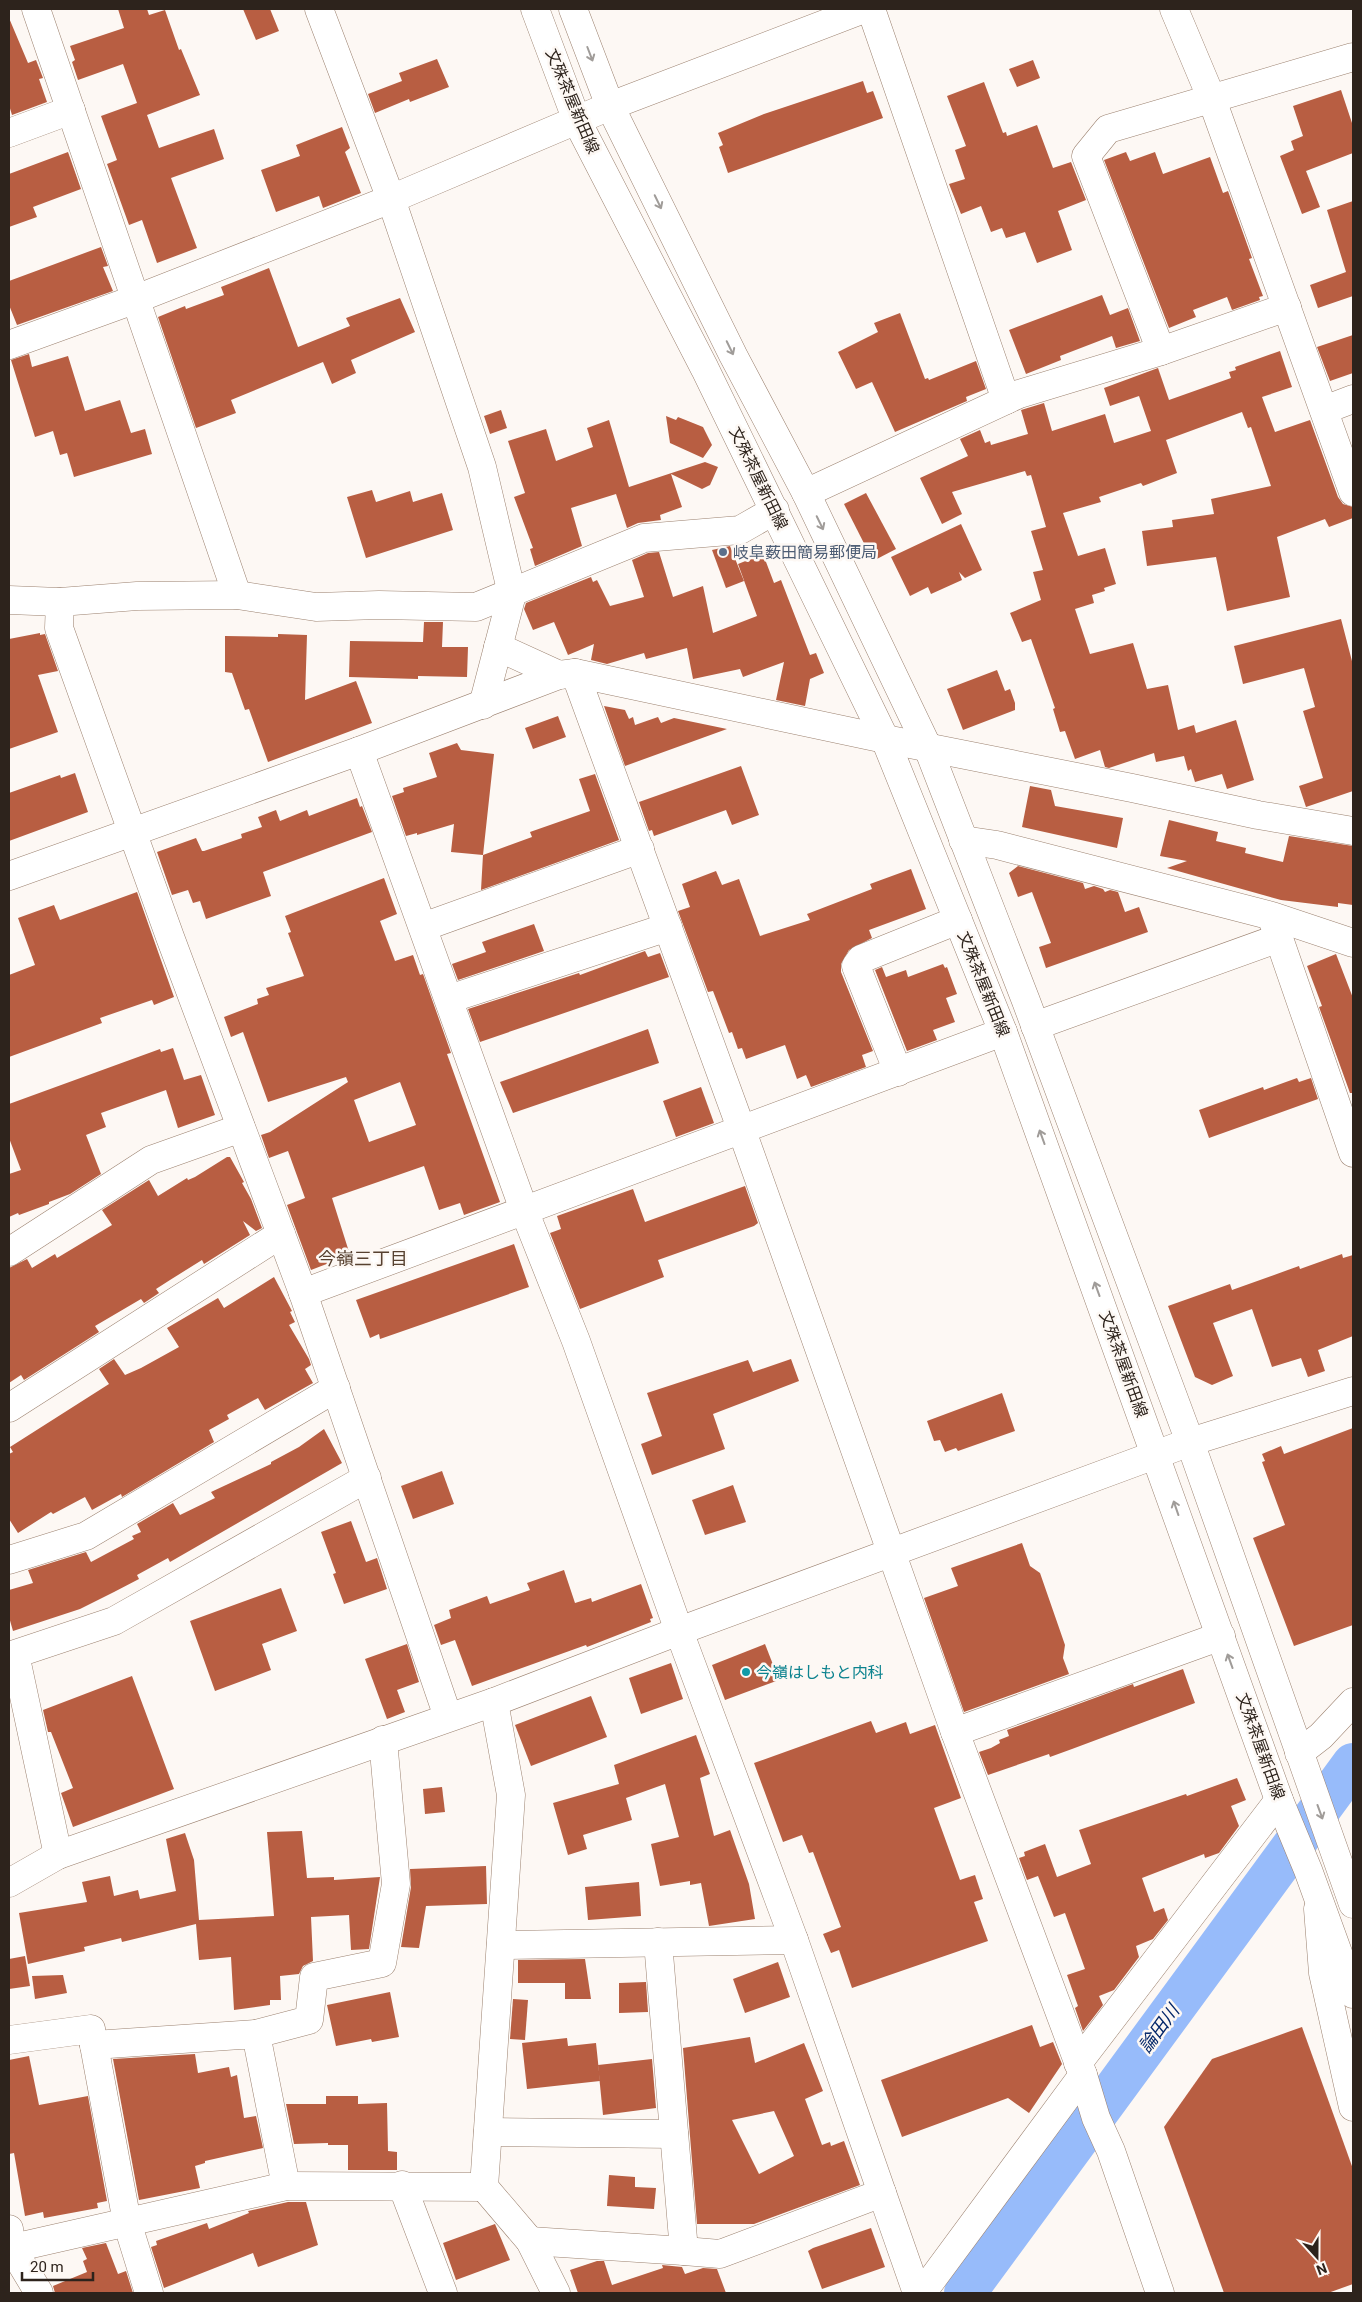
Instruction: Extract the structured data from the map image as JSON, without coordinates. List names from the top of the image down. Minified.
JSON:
{"streets":{"street":["文殊茶屋新田線"]},"districts":["今嶺三丁目"],"water":["論田川"],"places":["岐阜薮田簡易郵便局","今嶺はしもと内科"],"scale_bar":"20 m","north":"bottom"}
